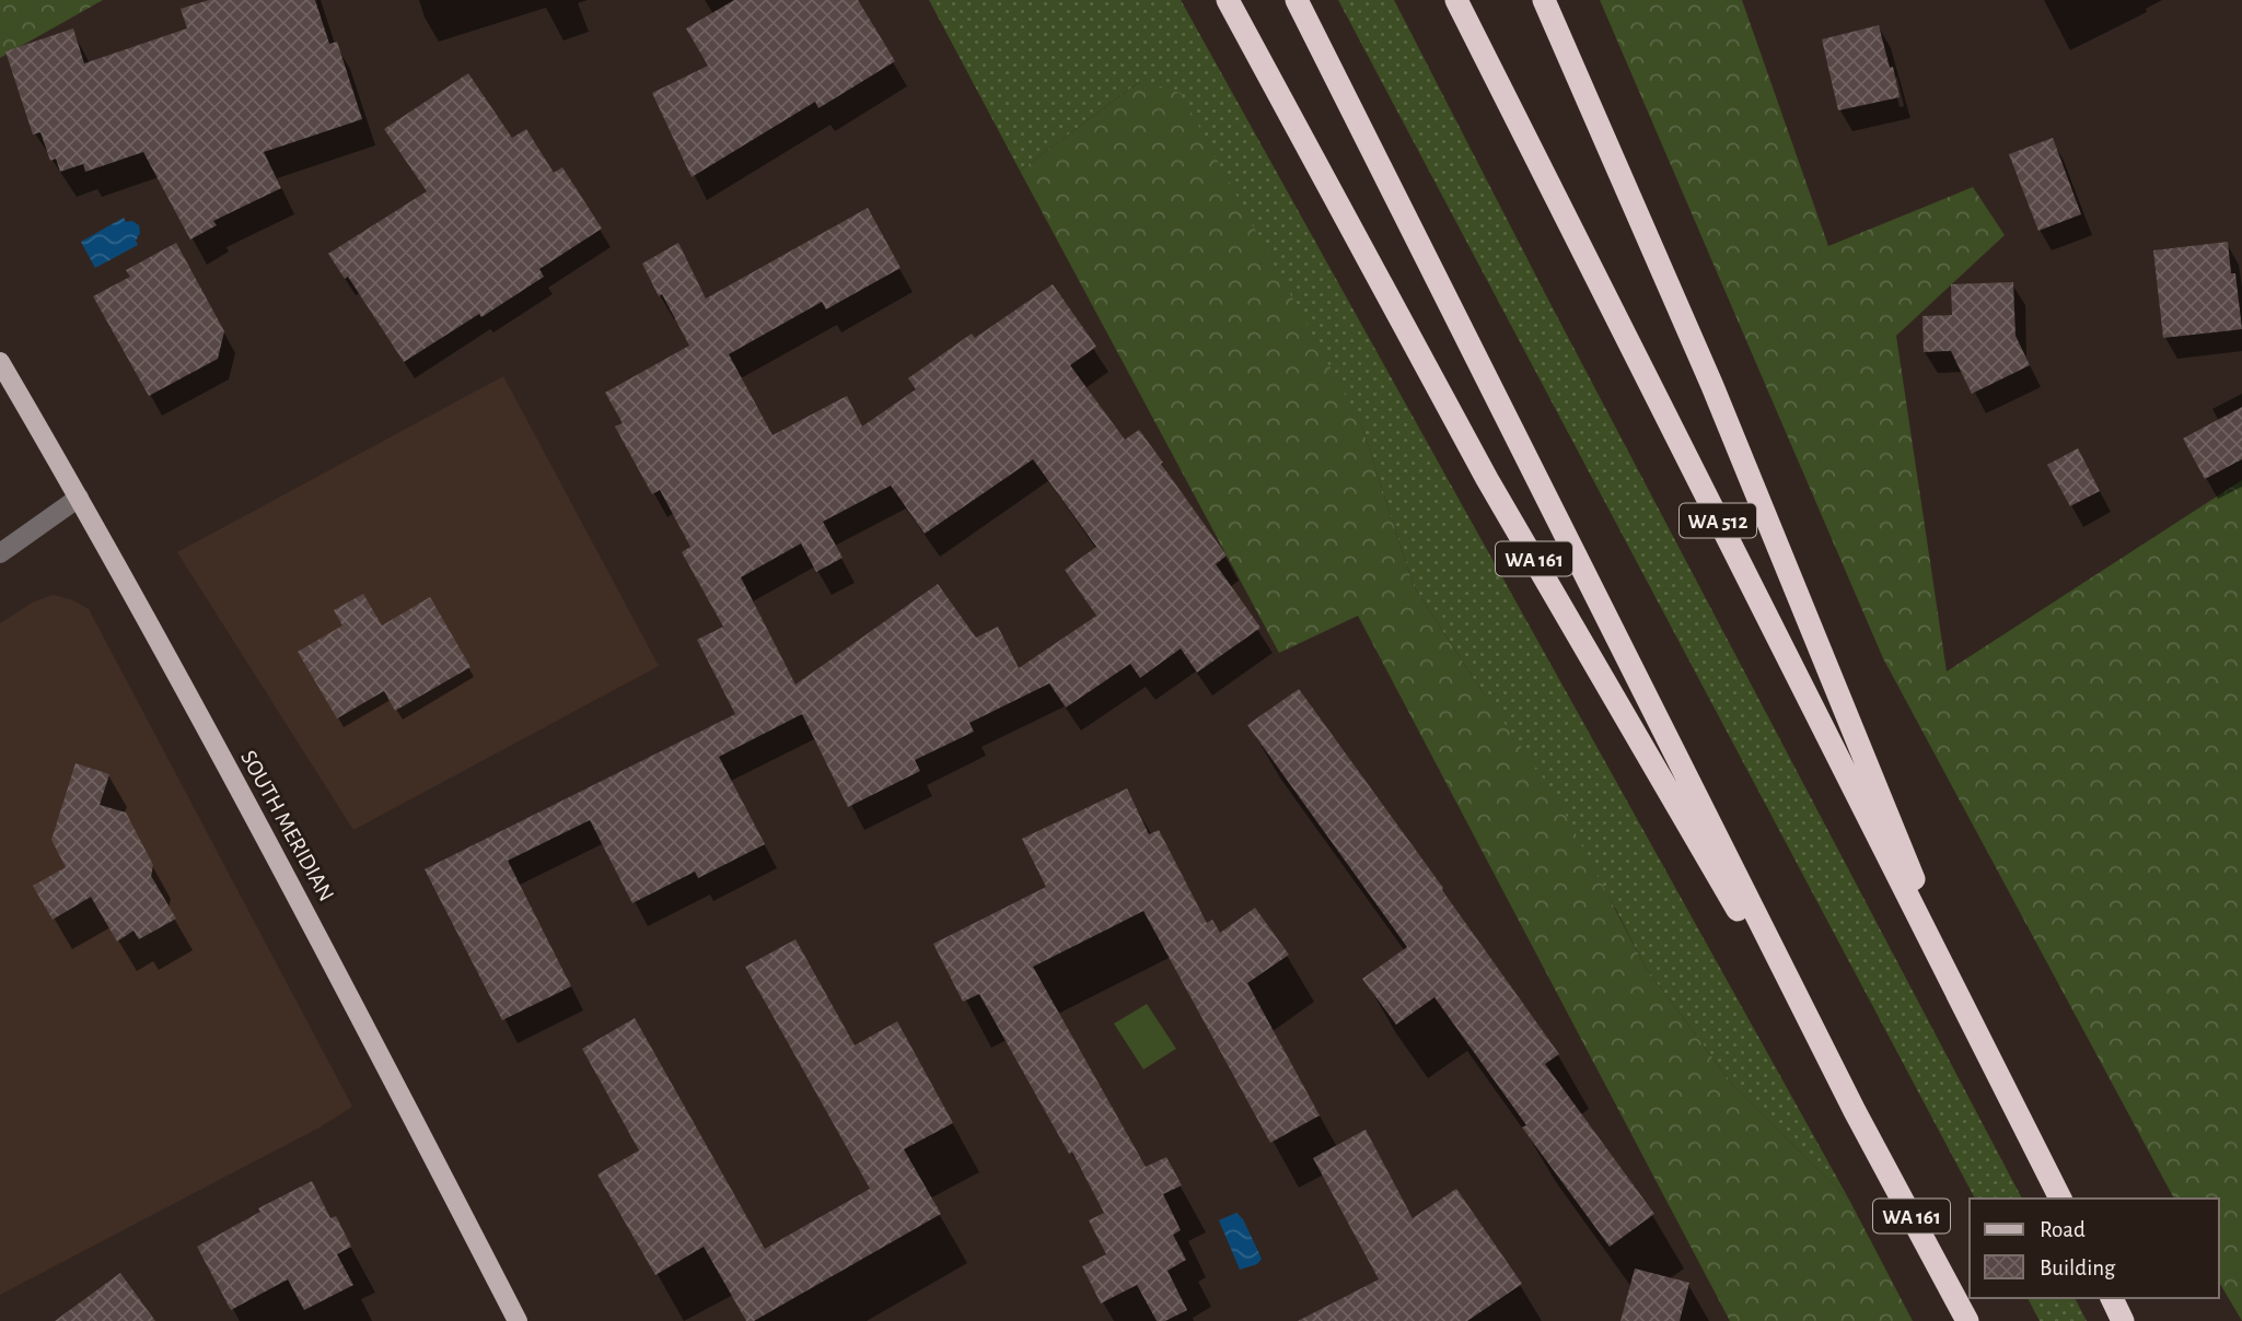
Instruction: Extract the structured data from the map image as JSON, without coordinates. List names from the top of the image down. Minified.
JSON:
{"streets":{"highway":["WA 512","WA 161"],"main road":["SOUTH MERIDIAN"]},"legend":["Road","Building"]}
